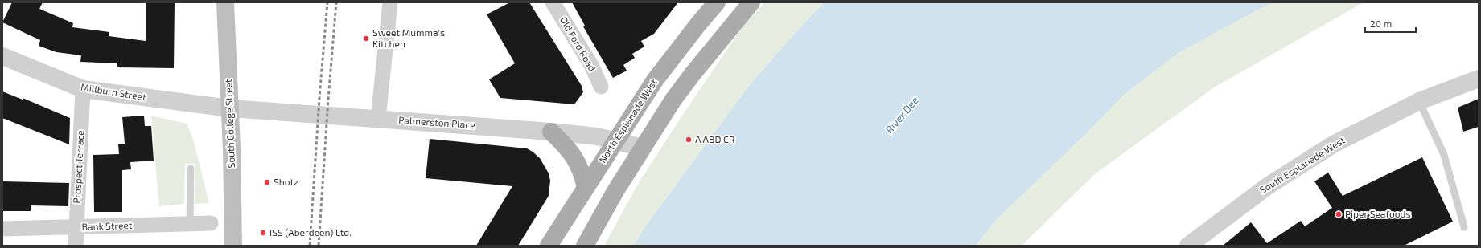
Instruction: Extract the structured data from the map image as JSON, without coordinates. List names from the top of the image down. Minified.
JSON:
{"streets":{"main road":["North Esplanade West","South College Street"],"street":["Old Ford Road","Millburn Street","Palmerston Place","South Esplanade West","Prospect Terrace","Bank Street"]},"crossings":[["Millburn Street","Palmerston Place"],["Millburn Street","South College Street"],["Millburn Street","Prospect Terrace"],["North Esplanade West","Palmerston Place"],["Palmerston Place","South College Street"],["Prospect Terrace","Bank Street"]],"water":["River Dee"],"places":["Sweet Mumma's Kitchen","A ABD CR","Shotz","Piper Seafoods","ISS (Aberdeen) Ltd."],"scale_bar":"20 m"}
